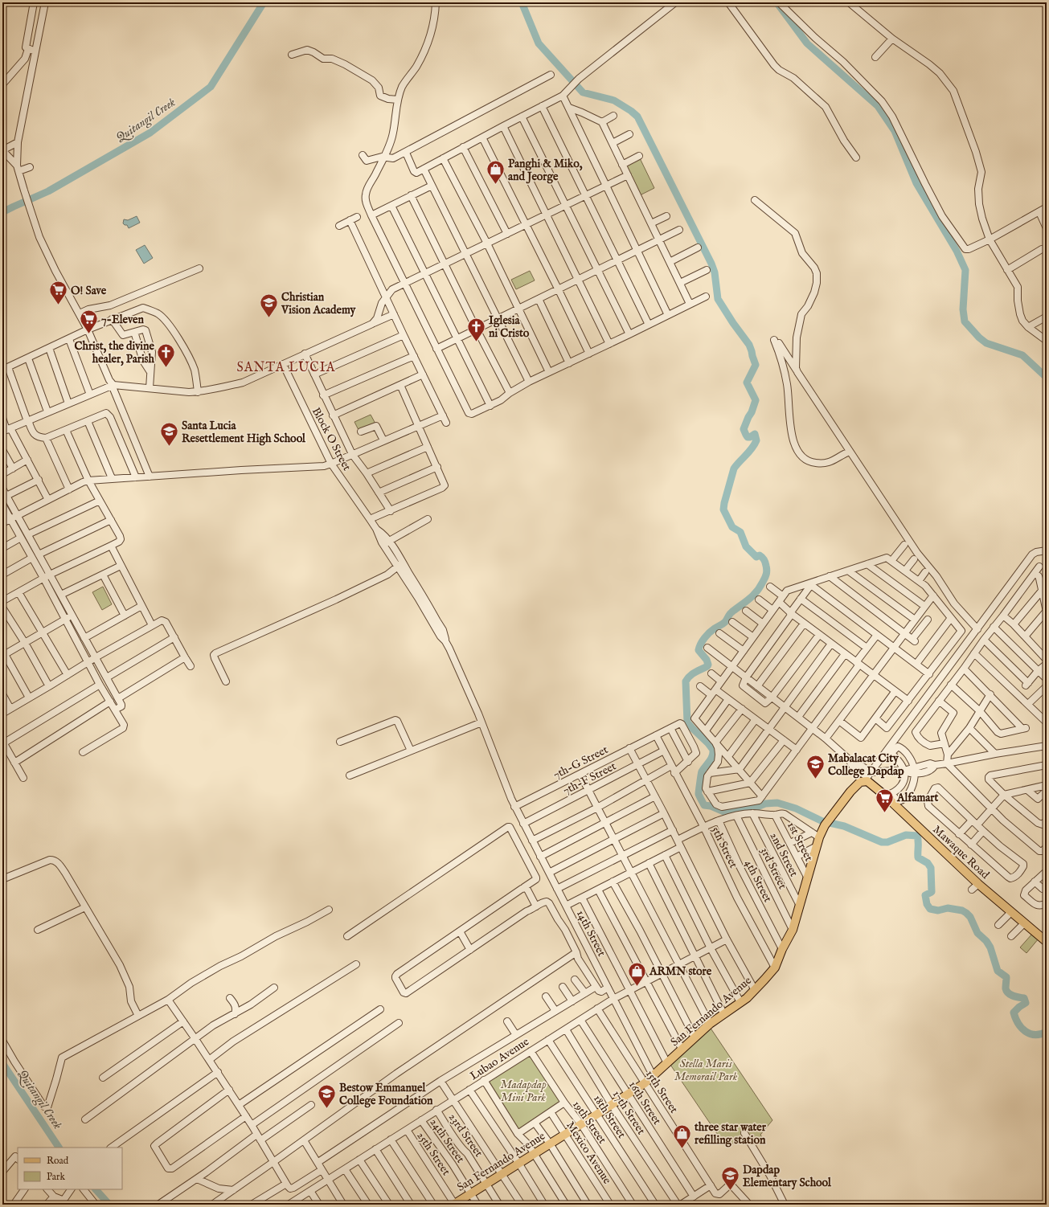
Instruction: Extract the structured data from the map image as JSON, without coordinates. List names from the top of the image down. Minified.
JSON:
{"streets":{"main road":["Mawaque Road","San Fernando Avenue"],"street":["Block O Street","7th-G Street","7th-F Street","1st Street","5th Street","2nd Street","3rd Street","4th Street","14th Street","Lubao Avenue","15th Street","16th Street","17th Street","18th Street","19th Street","23rd Street","24th Street","Mexico Avenue","25th Street"]},"crossings":[["Block O Street","14th Street"],["7th-G Street","5th Street"],["7th-G Street","14th Street"],["7th-F Street","5th Street"],["7th-F Street","14th Street"],["1st Street","San Fernando Avenue"],["5th Street","San Fernando Avenue"],["Mawaque Road","San Fernando Avenue"],["2nd Street","San Fernando Avenue"],["3rd Street","San Fernando Avenue"],["4th Street","San Fernando Avenue"],["14th Street","San Fernando Avenue"],["14th Street","Lubao Avenue"],["San Fernando Avenue","15th Street"],["San Fernando Avenue","16th Street"],["San Fernando Avenue","17th Street"],["San Fernando Avenue","18th Street"],["San Fernando Avenue","19th Street"],["San Fernando Avenue","23rd Street"],["San Fernando Avenue","24th Street"],["San Fernando Avenue","Mexico Avenue"],["San Fernando Avenue","25th Street"],["Lubao Avenue","15th Street"],["Lubao Avenue","16th Street"],["Lubao Avenue","17th Street"],["Lubao Avenue","18th Street"],["Lubao Avenue","19th Street"],["Lubao Avenue","23rd Street"],["Lubao Avenue","24th Street"],["Lubao Avenue","25th Street"]],"districts":["SANTA LUCIA"],"water":["Quitangil Creek"],"parks":["Stella Maris Memorail Park","Madapdap Mini Park"],"places":{"shop":["Panghi & Miko, and Jeorge","ARMN store","three star water refilling station"],"supermarket":["O! Save","7-Eleven","Alfamart"],"school or university":["Christian Vision Academy","Santa Lucia Resettlement High School","Mabalacat City College Dapdap","Bestow Emmanuel College Foundation","Dapdap Elementary School"],"church":["Iglesia ni Cristo","Christ, the divine healer, Parish"]},"legend":["Road","Park"]}
